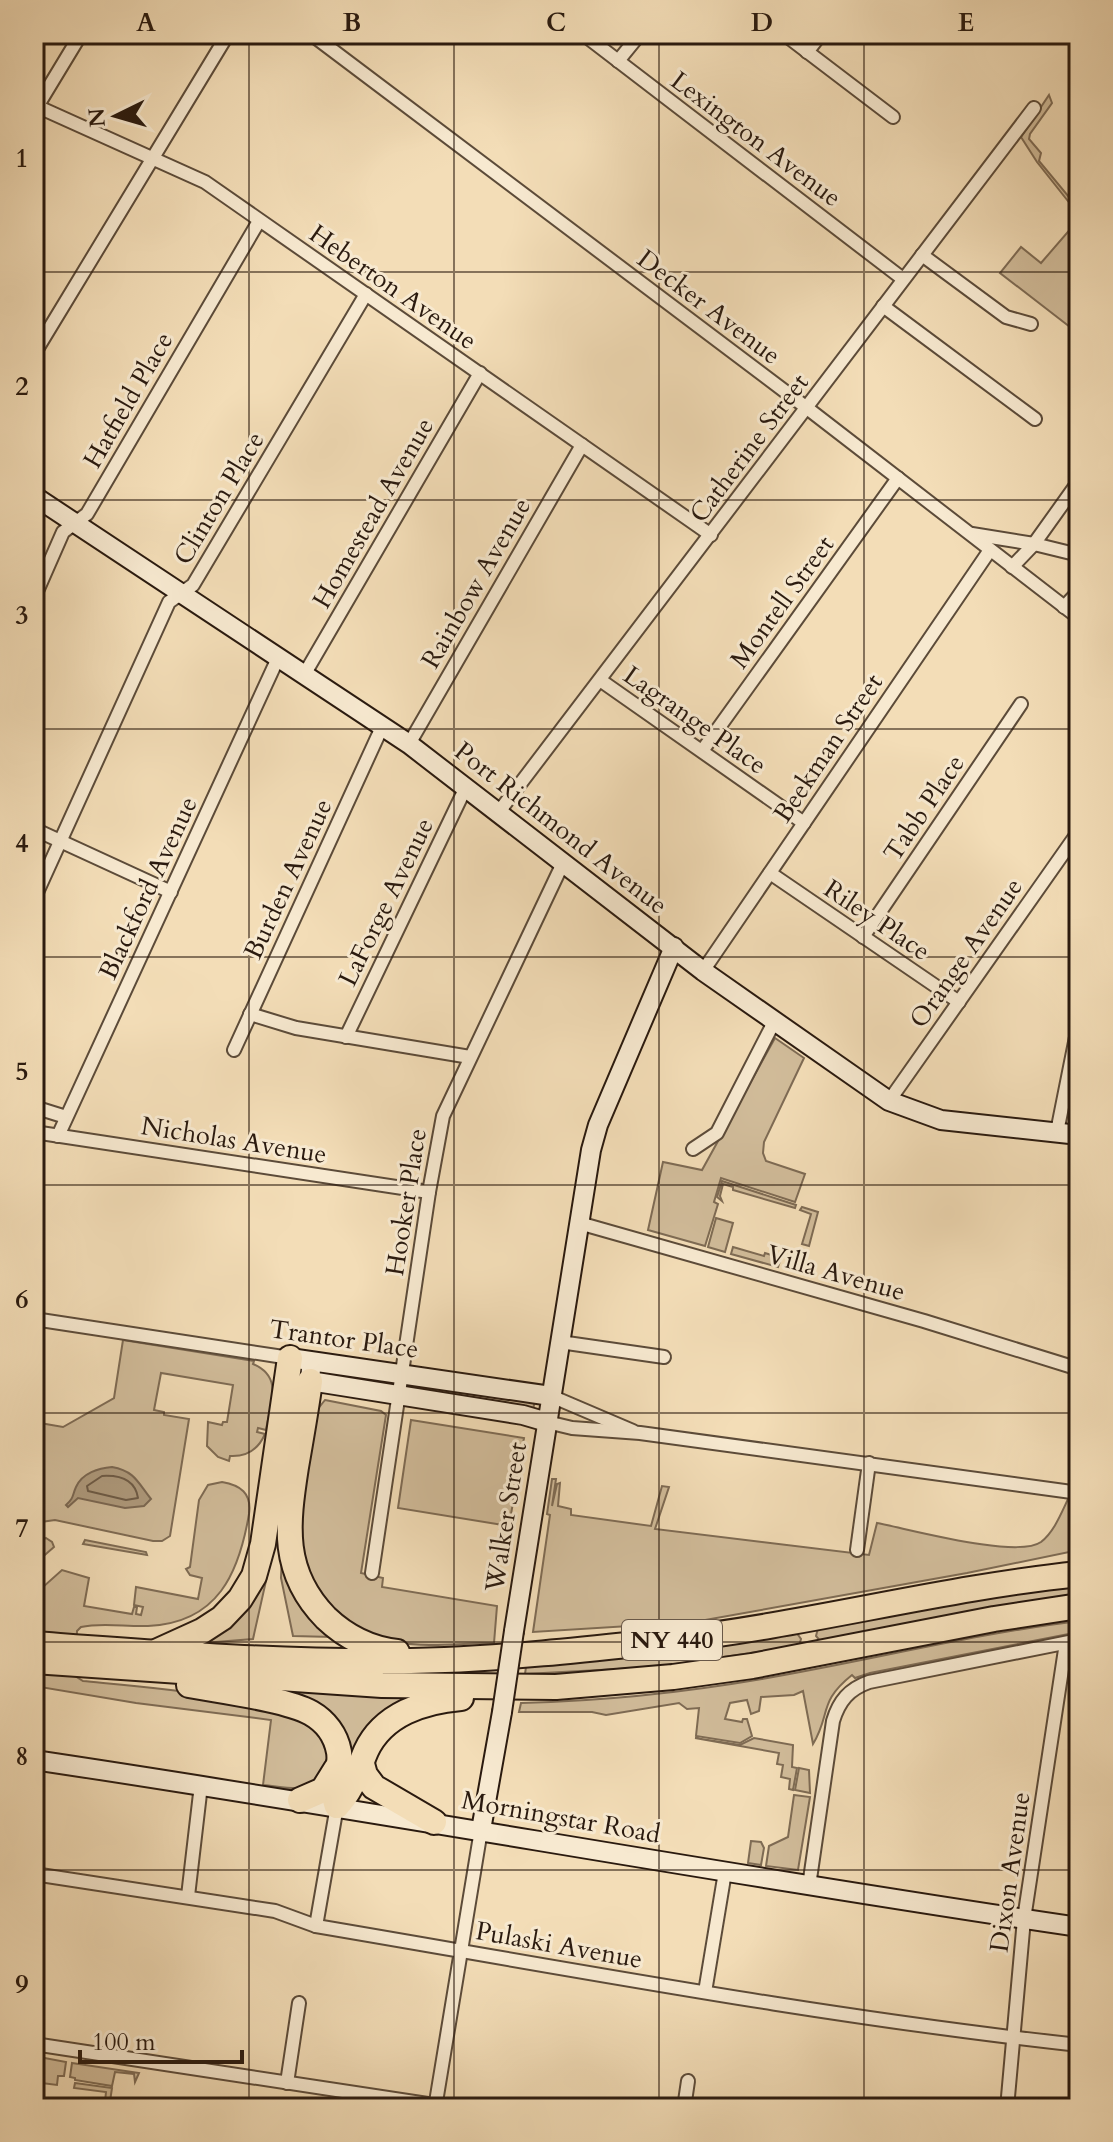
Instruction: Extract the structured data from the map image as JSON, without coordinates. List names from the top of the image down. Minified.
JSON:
{"streets":{"highway":["NY 440"],"street":["Lexington Avenue","Heberton Avenue","Decker Avenue","Hatfield Place","Catherine Street","Clinton Place","Homestead Avenue","Rainbow Avenue","Montell Street","Lagrange Place","Beekman Street","Tabb Place","Port Richmond Avenue","Burden Avenue","Blackford Avenue","LaForge Avenue","Riley Place","Orange Avenue","Nicholas Avenue","Hooker Place","Villa Avenue","Trantor Place","Walker Street","Morningstar Road","Dixon Avenue","Pulaski Avenue"]},"crossings":[["Lexington Avenue","Catherine Street"],["Heberton Avenue","Hatfield Place"],["Heberton Avenue","Catherine Street"],["Heberton Avenue","Clinton Place"],["Heberton Avenue","Homestead Avenue"],["Heberton Avenue","Rainbow Avenue"],["Decker Avenue","Catherine Street"],["Decker Avenue","Montell Street"],["Decker Avenue","Beekman Street"],["Hatfield Place","Port Richmond Avenue"],["Catherine Street","Lagrange Place"],["Catherine Street","Port Richmond Avenue"],["Clinton Place","Port Richmond Avenue"],["Homestead Avenue","Port Richmond Avenue"],["Rainbow Avenue","Port Richmond Avenue"],["Montell Street","Lagrange Place"],["Lagrange Place","Beekman Street"],["Beekman Street","Port Richmond Avenue"],["Beekman Street","Riley Place"],["Tabb Place","Riley Place"],["Port Richmond Avenue","Burden Avenue"],["Port Richmond Avenue","Blackford Avenue"],["Port Richmond Avenue","LaForge Avenue"],["Port Richmond Avenue","Orange Avenue"],["Port Richmond Avenue","Hooker Place"],["Port Richmond Avenue","Walker Street"],["Blackford Avenue","Nicholas Avenue"],["Riley Place","Orange Avenue"],["Nicholas Avenue","Hooker Place"],["Hooker Place","Trantor Place"],["Villa Avenue","Walker Street"],["Trantor Place","Walker Street"],["Walker Street","Morningstar Road"],["Walker Street","Pulaski Avenue"],["Morningstar Road","Dixon Avenue"],["Dixon Avenue","Pulaski Avenue"]],"scale_bar":"100 m","north":"left","grid":{"columns":["A","B","C","D","E"],"rows":["1","2","3","4","5","6","7","8","9"]}}
